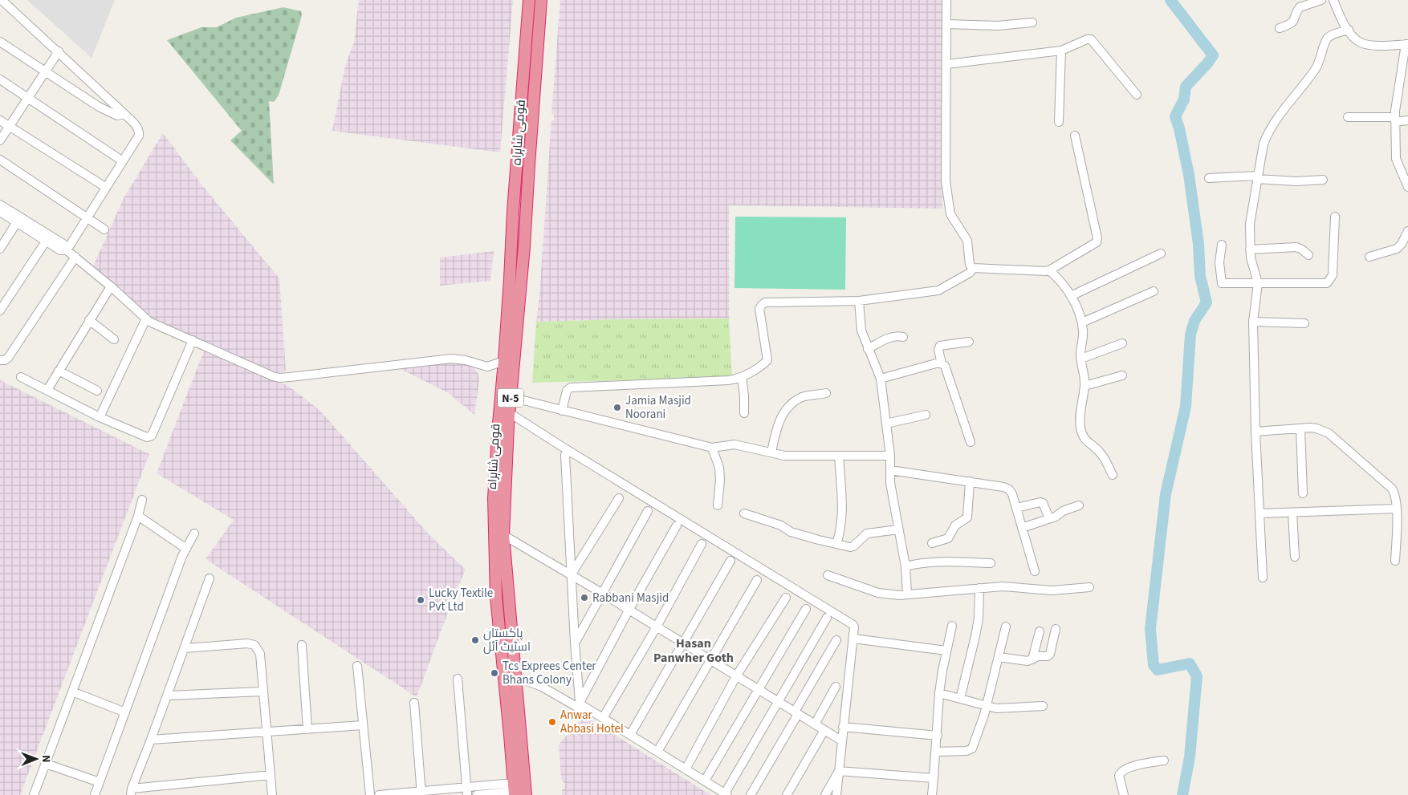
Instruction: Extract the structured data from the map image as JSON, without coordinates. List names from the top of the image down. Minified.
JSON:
{"streets":{"highway":["قومی شاہراہ","N-5"]},"districts":["Hasan Panwher Goth"],"places":["Jamia Masjid Noorani","Rabbani Masjid","Lucky Textile Pvt Ltd","پاکستان اسٹیٹ آئل","Tcs Exprees Center Bhans Colony","Anwar Abbasi Hotel"],"north":"right"}
